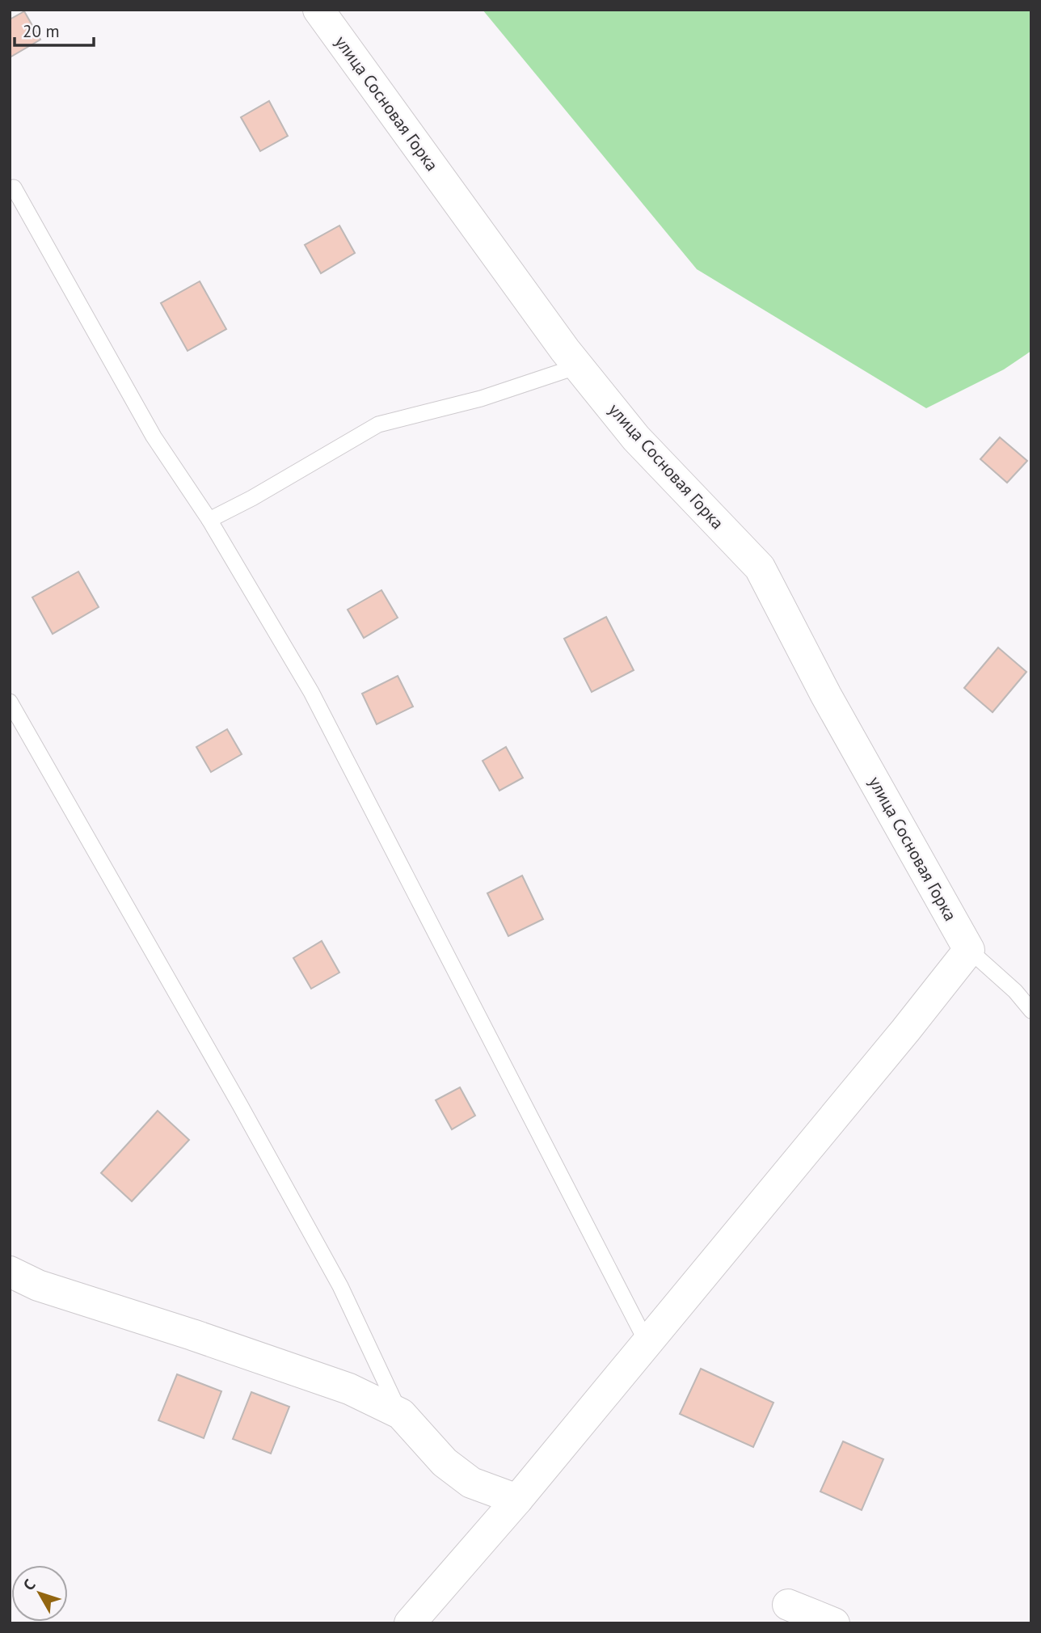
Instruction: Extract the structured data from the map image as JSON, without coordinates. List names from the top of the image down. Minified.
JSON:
{"streets":{"street":["улица Сосновая Горка"]},"scale_bar":"20 m","north":"top left"}
